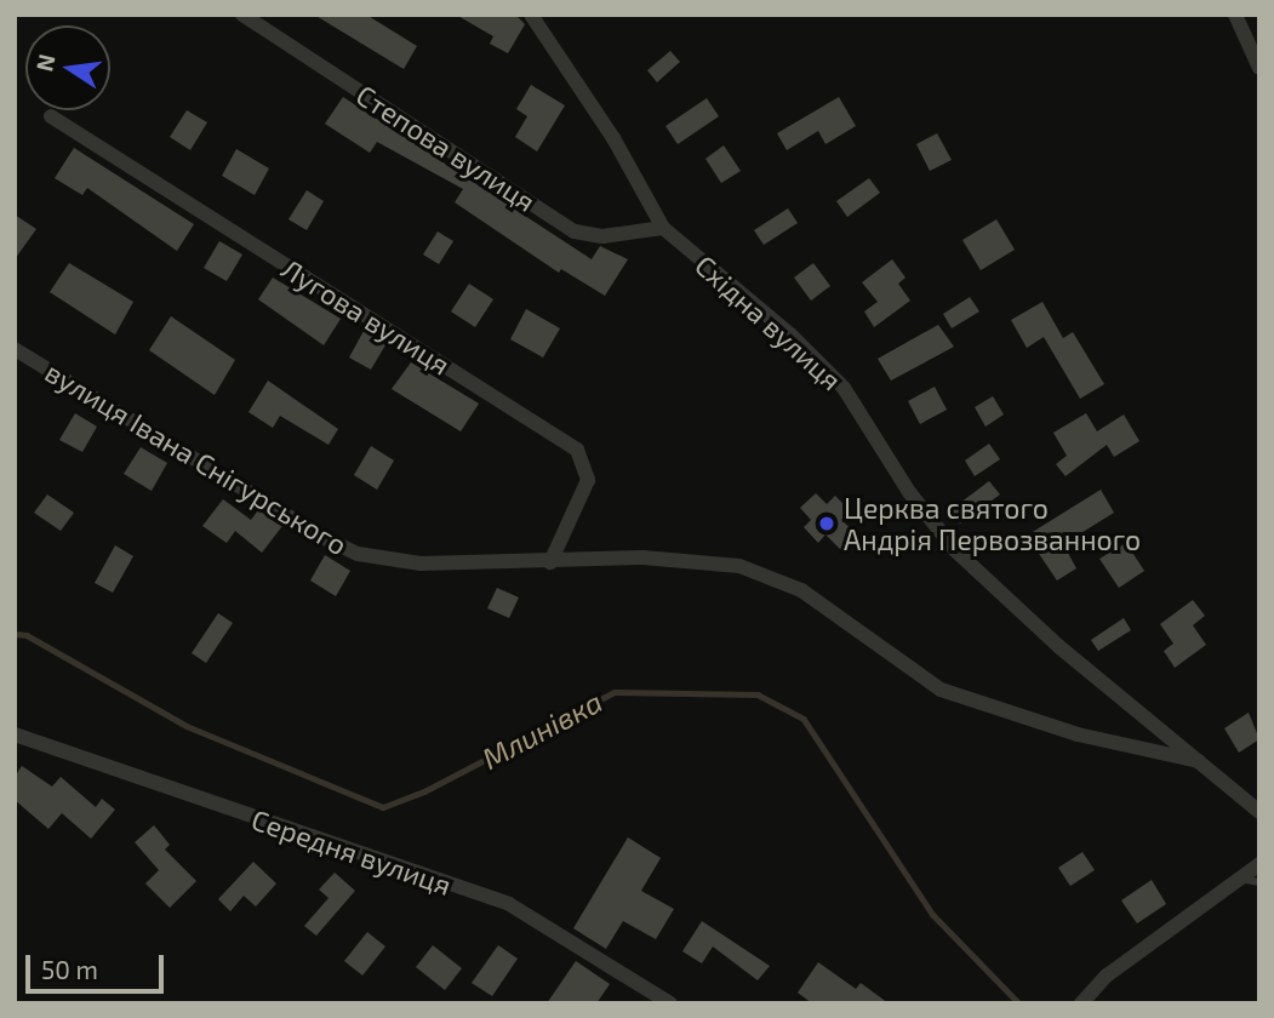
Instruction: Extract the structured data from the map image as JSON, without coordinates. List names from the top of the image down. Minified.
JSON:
{"streets":{"street":["Степова вулиця","Лугова вулиця","Східна вулиця","вулиця Івана Снігурського","Середня вулиця"]},"crossings":[["Степова вулиця","Східна вулиця"],["Лугова вулиця","вулиця Івана Снігурського"],["Східна вулиця","вулиця Івана Снігурського"]],"water":["Млинівка"],"places":["Церква святого Андрія Первозванного"],"scale_bar":"50 m","north":"left"}
